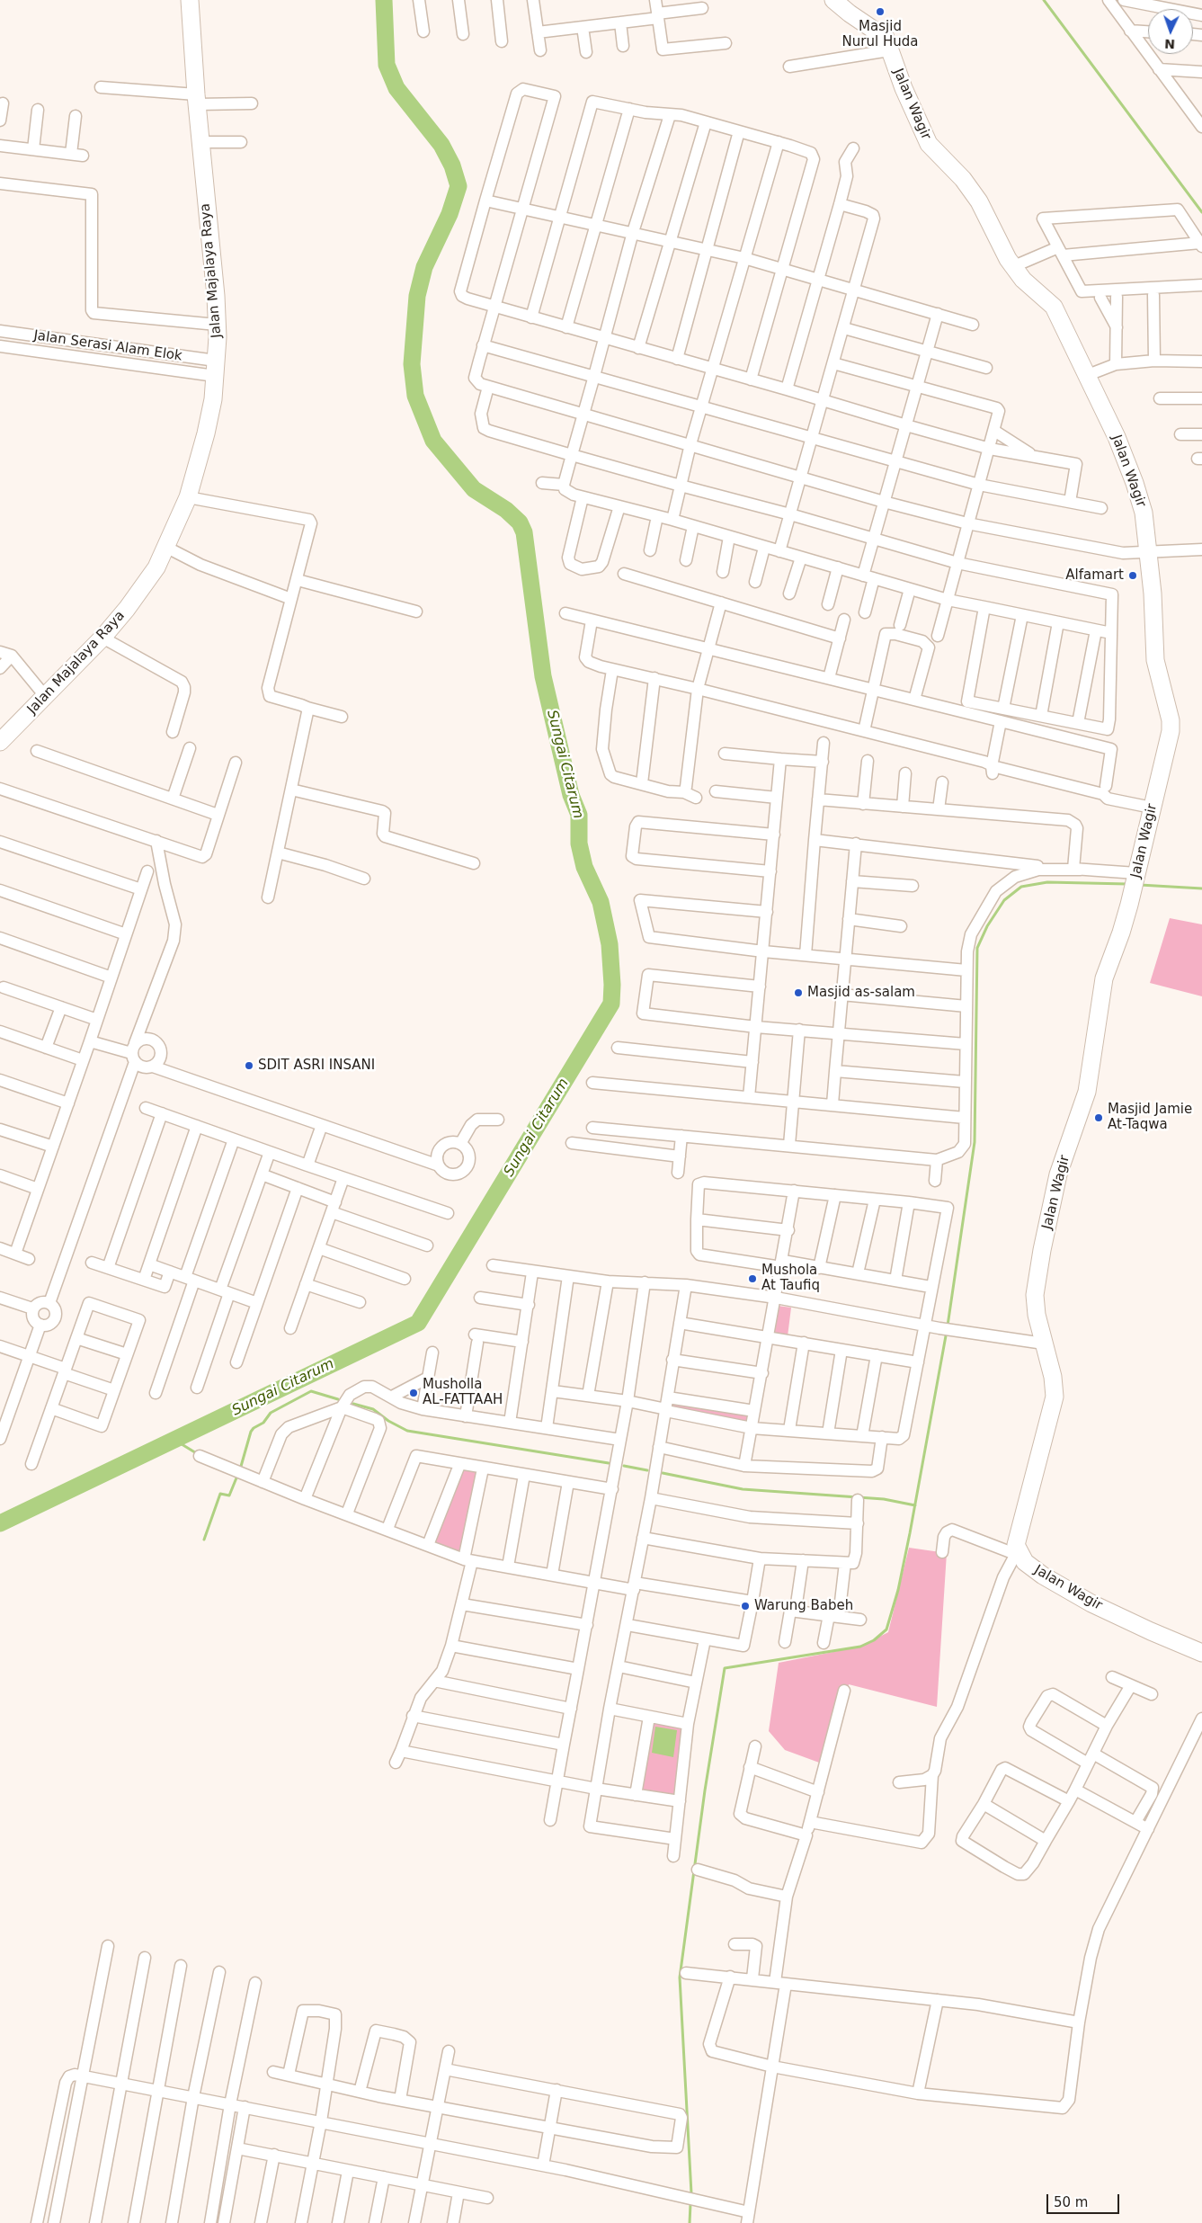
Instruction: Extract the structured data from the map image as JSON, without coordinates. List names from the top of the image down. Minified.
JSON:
{"streets":{"street":["Jalan Wagir","Jalan Majalaya Raya","Jalan Serasi Alam Elok"]},"crossings":[["Jalan Majalaya Raya","Jalan Serasi Alam Elok"]],"water":["Sungai Citarum"],"places":["Masjid Nurul Huda","Alfamart","Masjid as-salam","SDIT ASRI INSANI","Masjid Jamie At-Taqwa","Mushola At Taufiq","Musholla AL-FATTAAH","Warung Babeh"],"scale_bar":"50 m","north":"bottom"}
